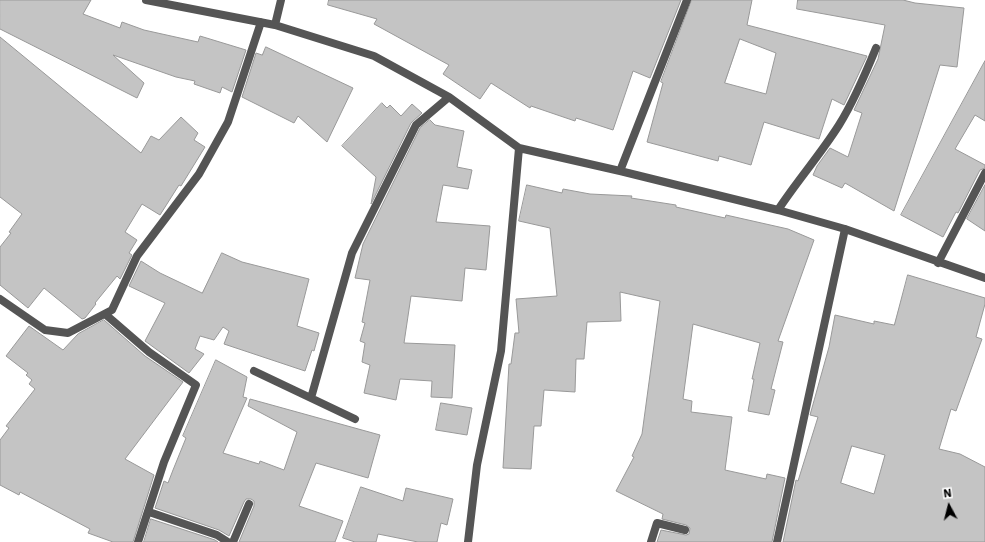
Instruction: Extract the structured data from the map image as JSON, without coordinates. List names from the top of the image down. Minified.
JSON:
{"north":"top"}
